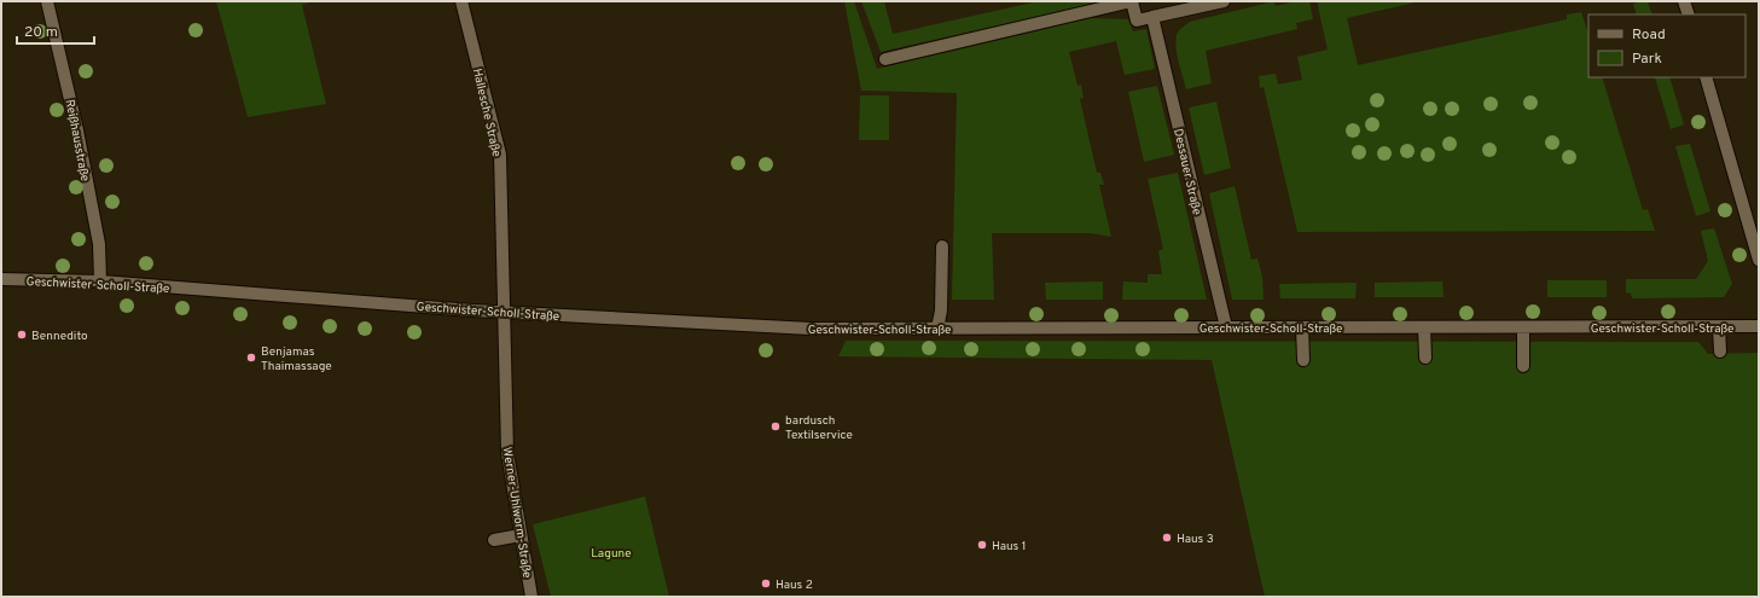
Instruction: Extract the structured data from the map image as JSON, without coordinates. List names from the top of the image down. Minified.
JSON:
{"streets":{"street":["Hallesche Straße","Reißhausstraße","Dessauer Straße","Geschwister-Scholl-Straße","Werner-Uhlworm-Straße"]},"crossings":[["Hallesche Straße","Geschwister-Scholl-Straße"],["Hallesche Straße","Werner-Uhlworm-Straße"],["Reißhausstraße","Geschwister-Scholl-Straße"],["Dessauer Straße","Geschwister-Scholl-Straße"],["Geschwister-Scholl-Straße","Werner-Uhlworm-Straße"]],"parks":["Lagune"],"places":["Bennedito","Benjamas Thaimassage","bardusch Textilservice","Haus 3","Haus 1","Haus 2"],"legend":["Road","Park"],"scale_bar":"20 m"}
